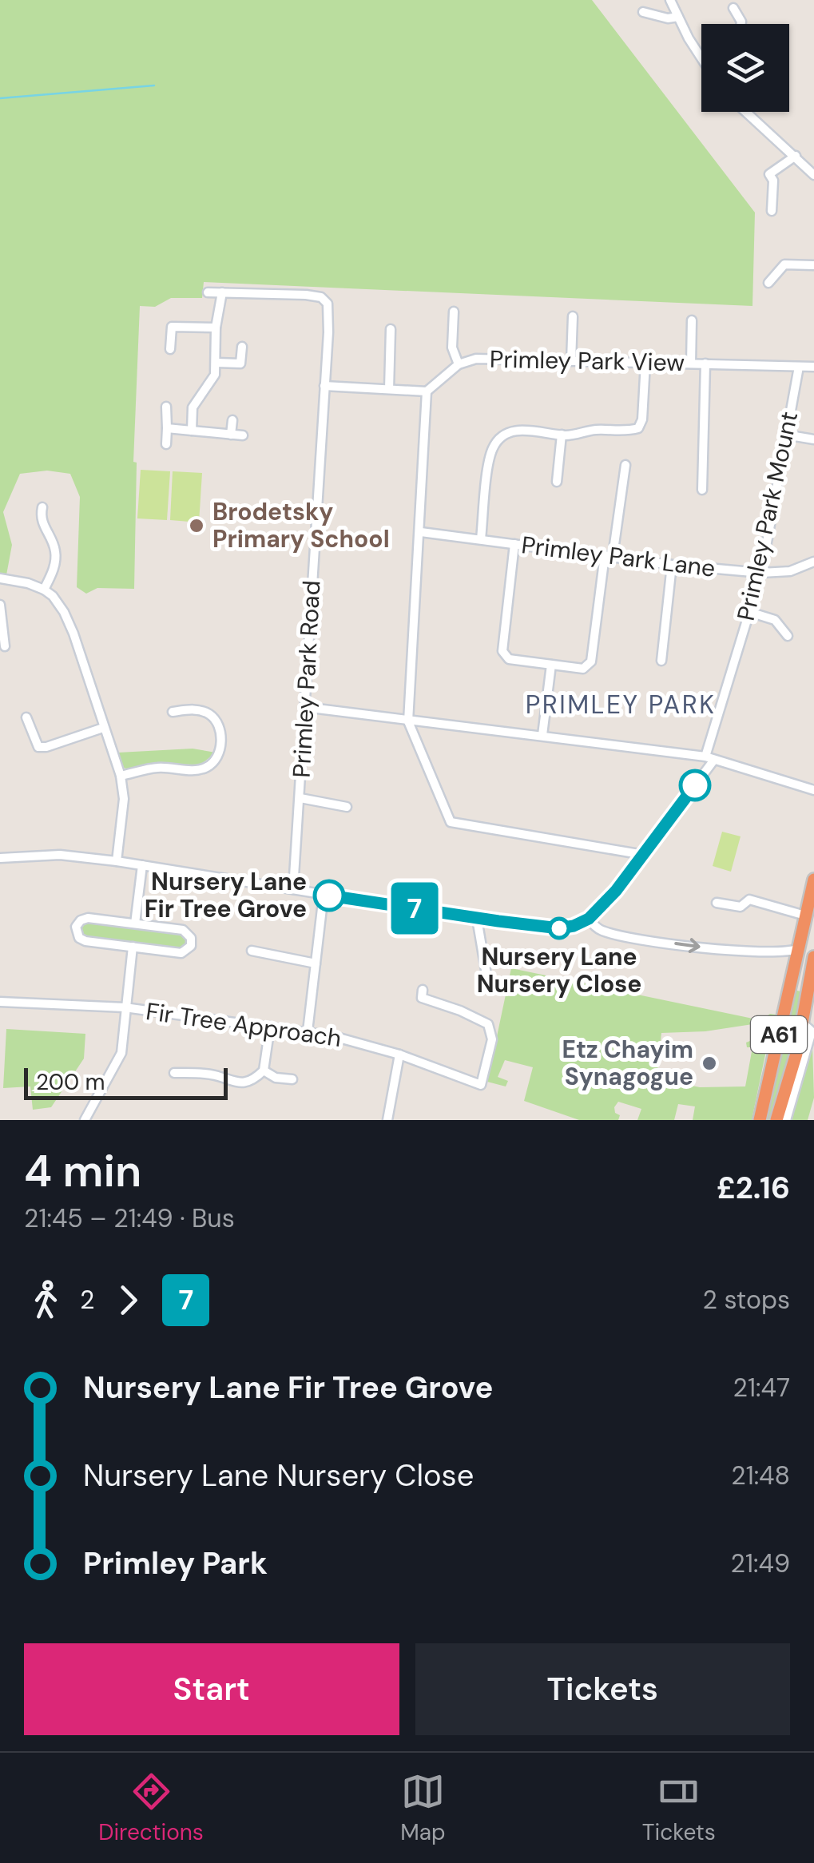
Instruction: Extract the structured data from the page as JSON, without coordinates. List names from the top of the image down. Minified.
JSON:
{"streets":{"highway":["A61"],"street":["Primley Park View","Primley Park Mount","Primley Park Lane","Primley Park Road","Fir Tree Approach"]},"crossings":[["Primley Park View","Primley Park Mount"],["Primley Park Mount","Primley Park Lane"]],"districts":["PRIMLEY PARK"],"places":["Brodetsky Primary School","Nursery Lane Fir Tree Grove","Nursery Lane Nursery Close","Etz Chayim Synagogue"],"lines":["bus line 7"],"scale_bar":"200 m","page":{"on_map":"7","scale":"200 m","heading":["4 min","21:45 – 21:49 · Bus","£2.16"],"legs":["2","7","2 stops"],"list":[{"name":"Nursery Lane Fir Tree Grove","value":"21:47"},{"name":"Nursery Lane Nursery Close","value":"21:48"},{"name":"Primley Park","value":"21:49"}],"buttons":["Start","Tickets"],"tabs":["Directions","Map","Tickets"]}}
